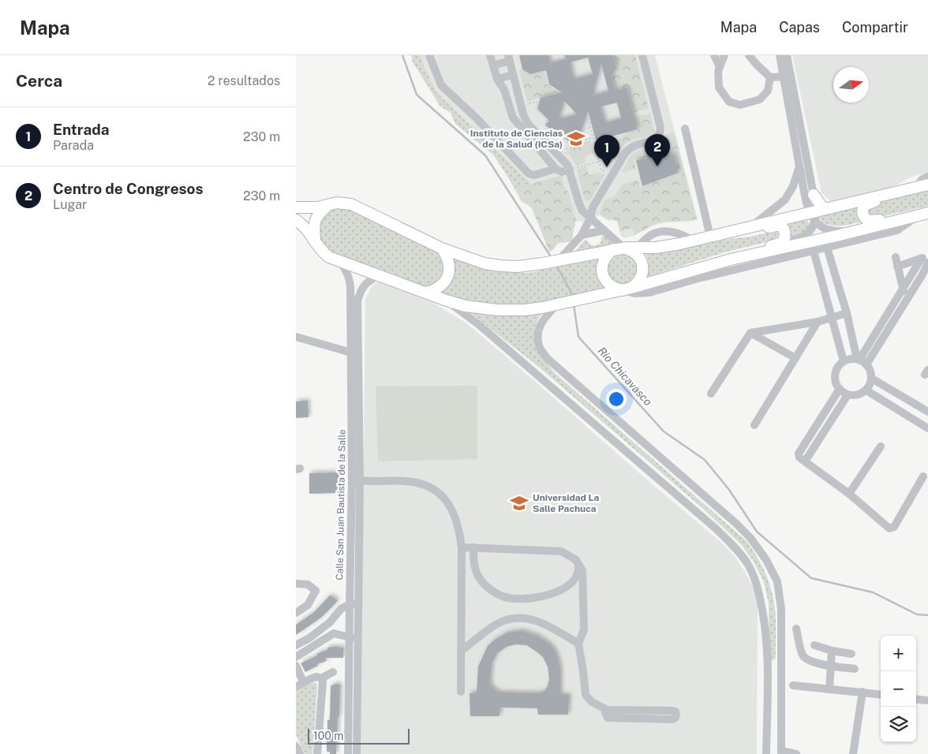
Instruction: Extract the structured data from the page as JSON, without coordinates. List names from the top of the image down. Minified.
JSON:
{"streets":{"street":["Calle San Juan Bautista de la Salle"]},"water":["Río Chicavasco"],"places":{"school or university":["Instituto de Ciencias de la Salud (ICSa)","Universidad La Salle Pachuca"]},"scale_bar":"100 m","north":"right","page":{"header":"Mapa","nav":["Mapa","Capas","Compartir"],"heading":["Cerca","2 resultados"],"list":[{"mark":"1","name":"Entrada","note":"Parada","value":"230 m"},{"mark":"2","name":"Centro de Congresos","note":"Lugar","value":"230 m"}],"pins":["2","1"],"map_buttons":["+","−"],"scale":"100 m"}}
